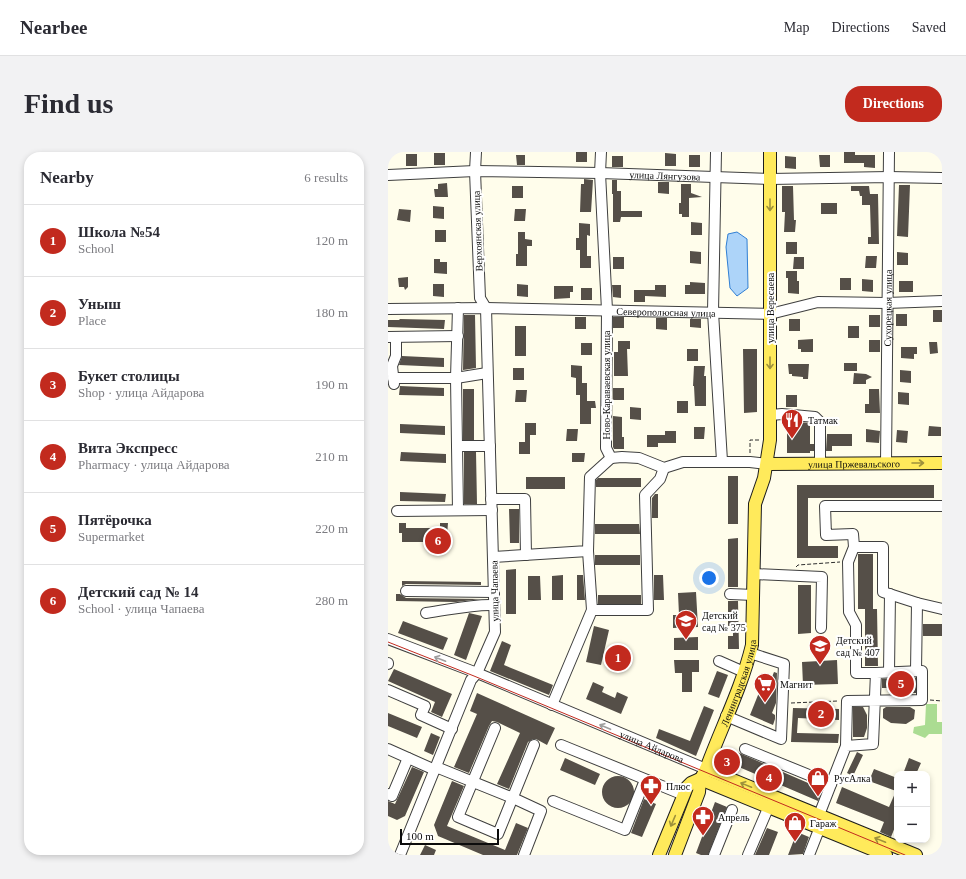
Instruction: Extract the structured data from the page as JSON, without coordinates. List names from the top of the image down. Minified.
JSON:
{"streets":{"main road":["улица Вересаева","улица Пржевальского","Ленинградская улица","улица Айдарова"],"street":["улица Лянгузова","Верхоянская улица","Сухорецкая улица","Северополюсная улица","Ново-Караваевская улица","улица Чапаева"]},"crossings":[["улица Лянгузова","Верхоянская улица"],["улица Лянгузова","улица Вересаева"],["улица Лянгузова","Сухорецкая улица"],["улица Лянгузова","Ново-Караваевская улица"],["Верхоянская улица","Северополюсная улица"],["Верхоянская улица","улица Чапаева"],["улица Вересаева","Северополюсная улица"],["улица Вересаева","улица Пржевальского"],["улица Вересаева","Ленинградская улица"],["Сухорецкая улица","Северополюсная улица"],["Сухорецкая улица","улица Пржевальского"],["Северополюсная улица","Ново-Караваевская улица"],["Северополюсная улица","улица Чапаева"],["улица Пржевальского","Ленинградская улица"],["улица Чапаева","улица Айдарова"],["Ленинградская улица","улица Айдарова"]],"one_way":["улица Вересаева"],"places":{"restaurant":["Татмак"],"school or university":["Детский сад № 375","Детский сад № 407"],"supermarket":["Магнит"],"shop":["РусАлка","Гараж"],"pharmacy":["Плюс","Апрель"]},"scale_bar":"100 m","page":{"header":"Nearbee","nav":["Map","Directions","Saved"],"buttons":"Directions","title":"Find us","heading":["Nearby","6 results"],"list":[{"mark":"1","name":"Школа №54","note":"School","value":"120 m"},{"mark":"2","name":"Уныш","note":"Place","value":"180 m"},{"mark":"3","name":"Букет столицы","note":"Shop · улица Айдарова","value":"190 m"},{"mark":"4","name":"Вита Экспресс","note":"Pharmacy · улица Айдарова","value":"210 m"},{"mark":"5","name":"Пятёрочка","note":"Supermarket","value":"220 m"},{"mark":"6","name":"Детский сад № 14","note":"School · улица Чапаева","value":"280 m"}],"pins":["6","1","5","2","3","4"],"map_buttons":["+","−"],"scale":"100 m"}}
